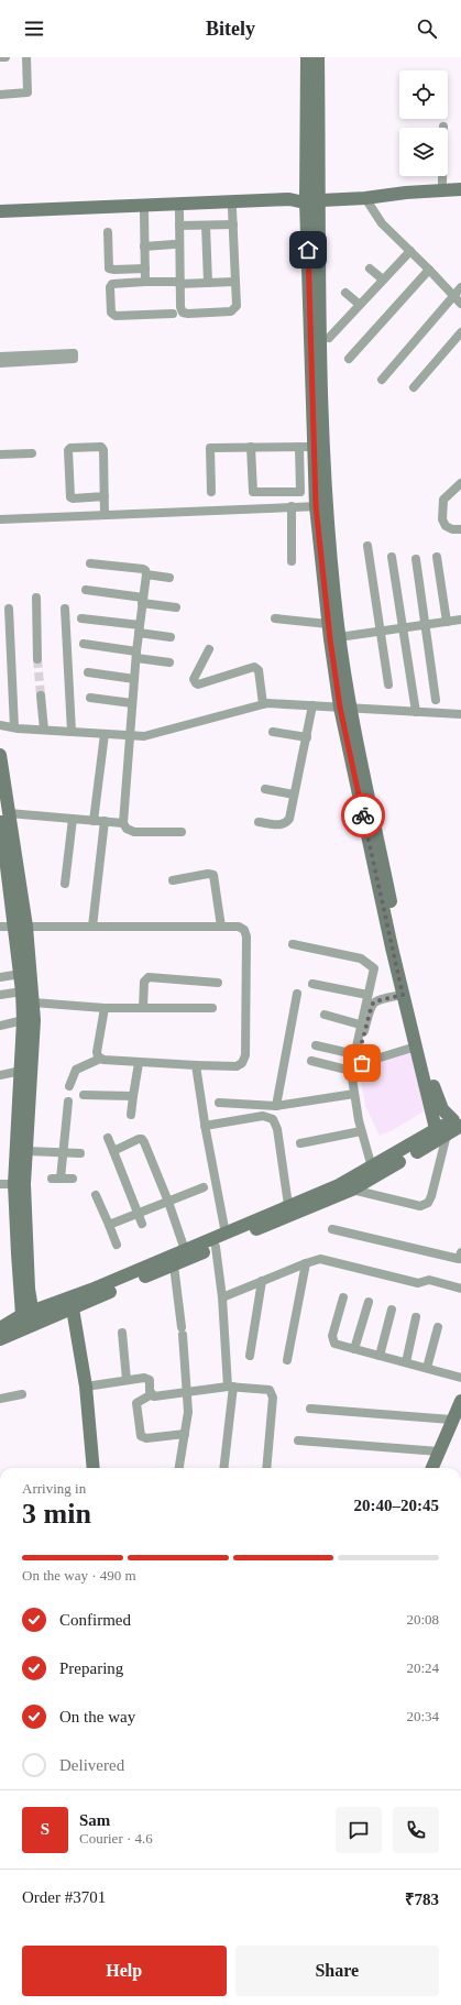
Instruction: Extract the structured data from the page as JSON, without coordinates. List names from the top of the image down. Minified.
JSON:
{"page":{"header":"Bitely","heading":["3 min","Arriving in","20:40–20:45"],"panel":["Sam","Courier · 4.6","Order #3701","₹783"],"bar":"On the way · 490 m","list":[["Confirmed","20:08"],["Preparing","20:24"],["On the way","20:34"],"Delivered"],"round":"S","buttons":["Help","Share"]}}
